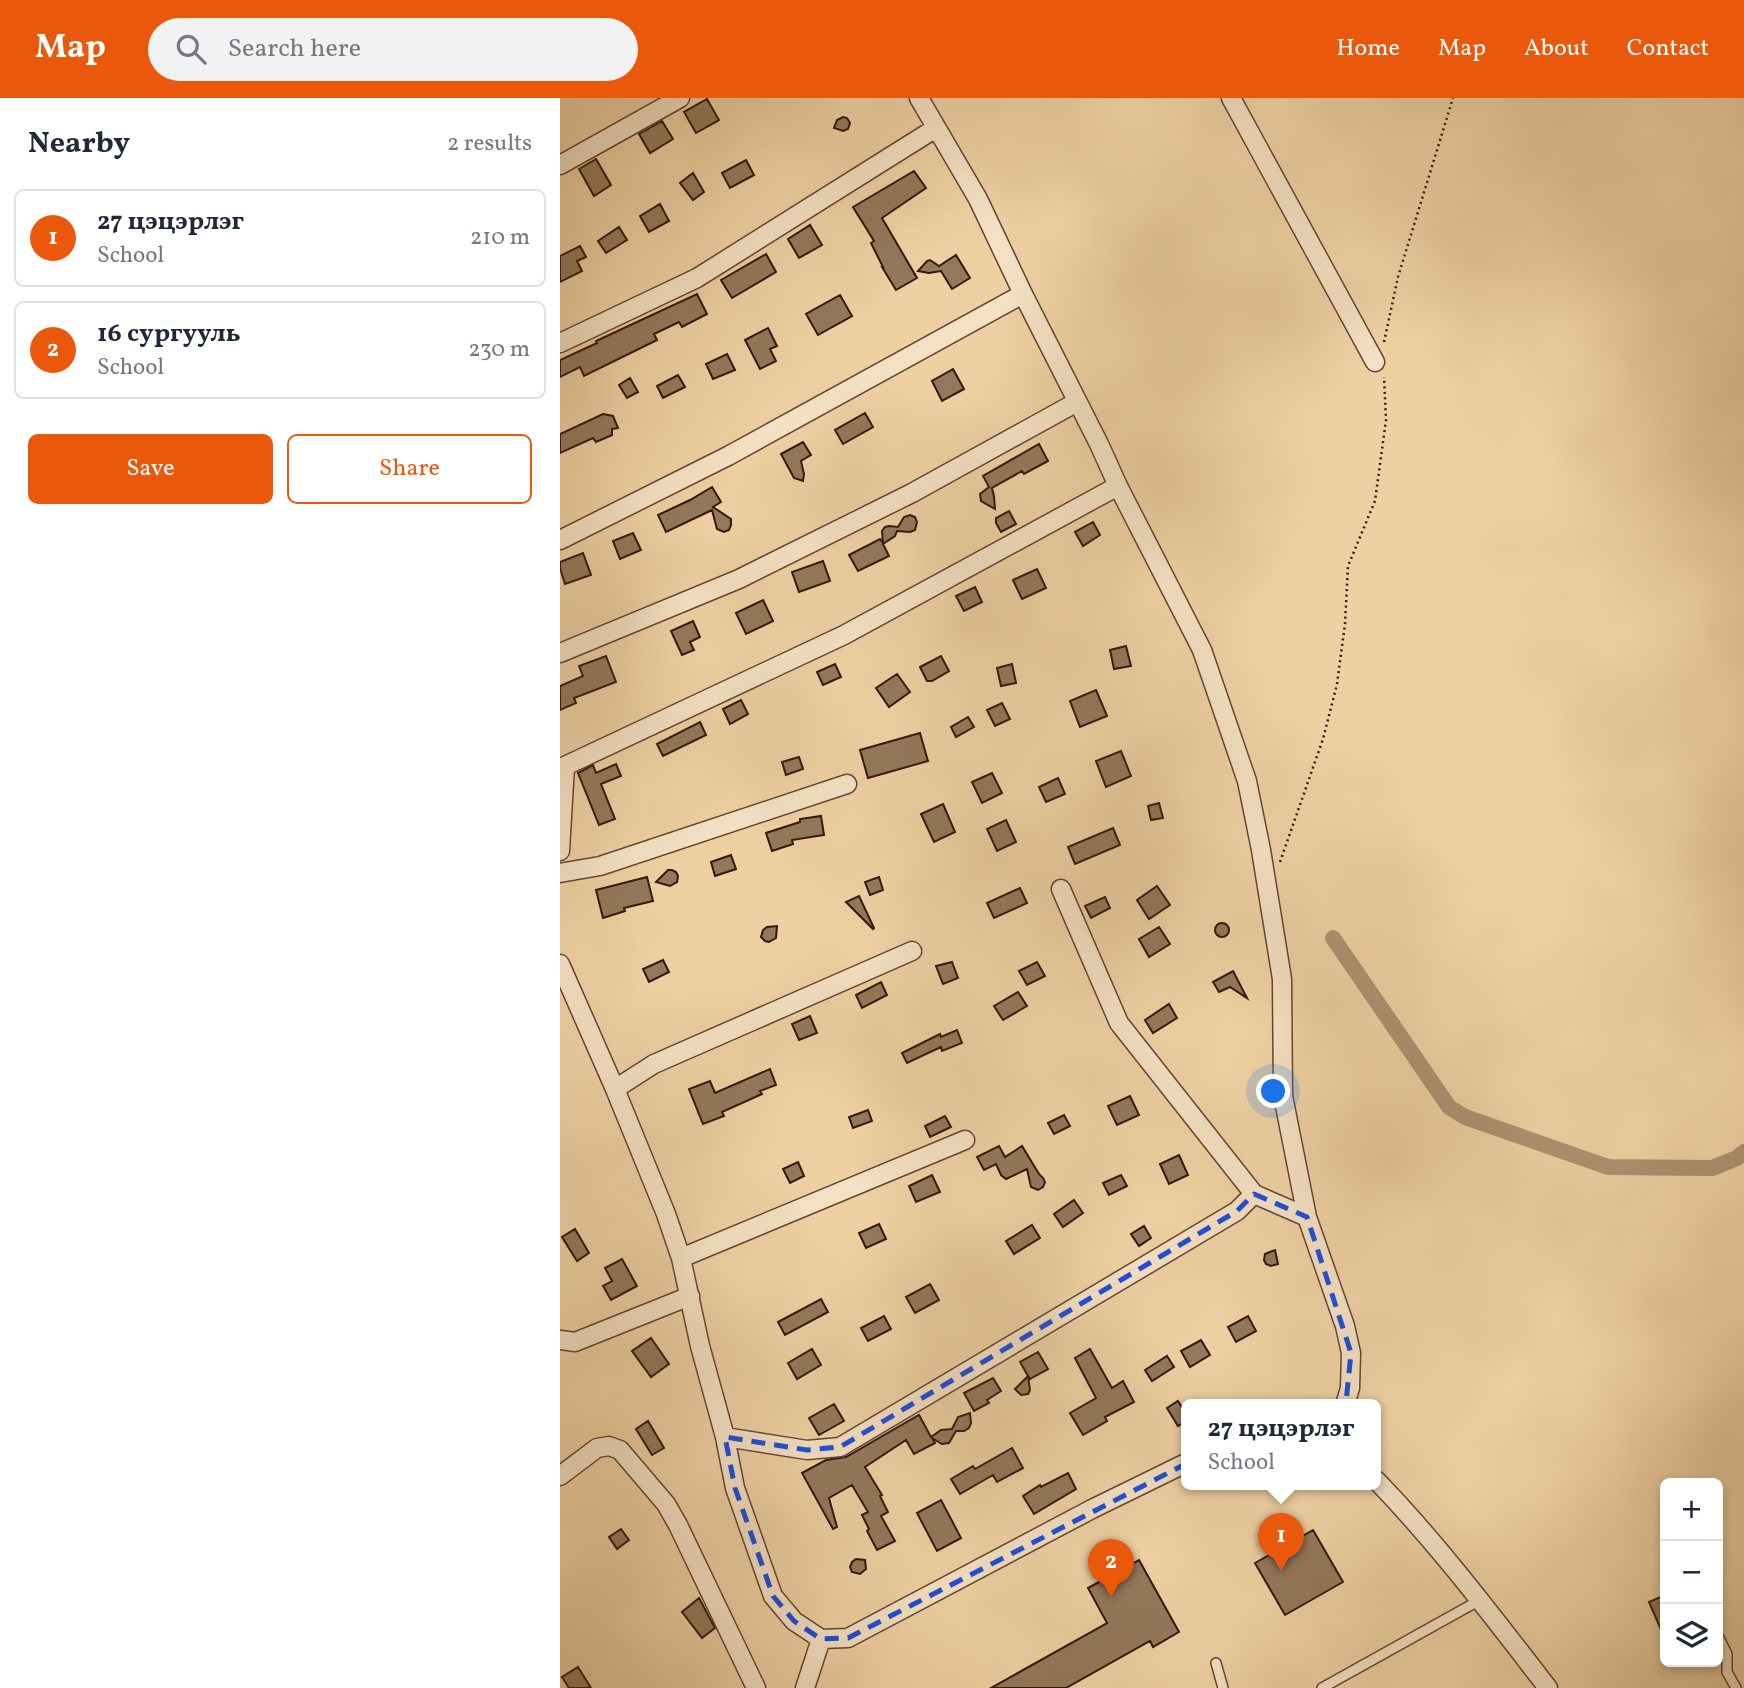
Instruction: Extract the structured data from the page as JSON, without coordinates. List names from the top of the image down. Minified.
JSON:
{"page":{"header":"Map","search":"Search here","nav":["Home","Map","About","Contact"],"heading":["Nearby","2 results"],"list":[{"mark":"1","name":"27 цэцэрлэг","note":"School","value":"210 m"},{"mark":"2","name":"16 сургууль","note":"School","value":"230 m"}],"buttons":["Save","Share"],"popup":["27 цэцэрлэг","School"],"map_buttons":["+","−"],"pins":["1","2"]}}
